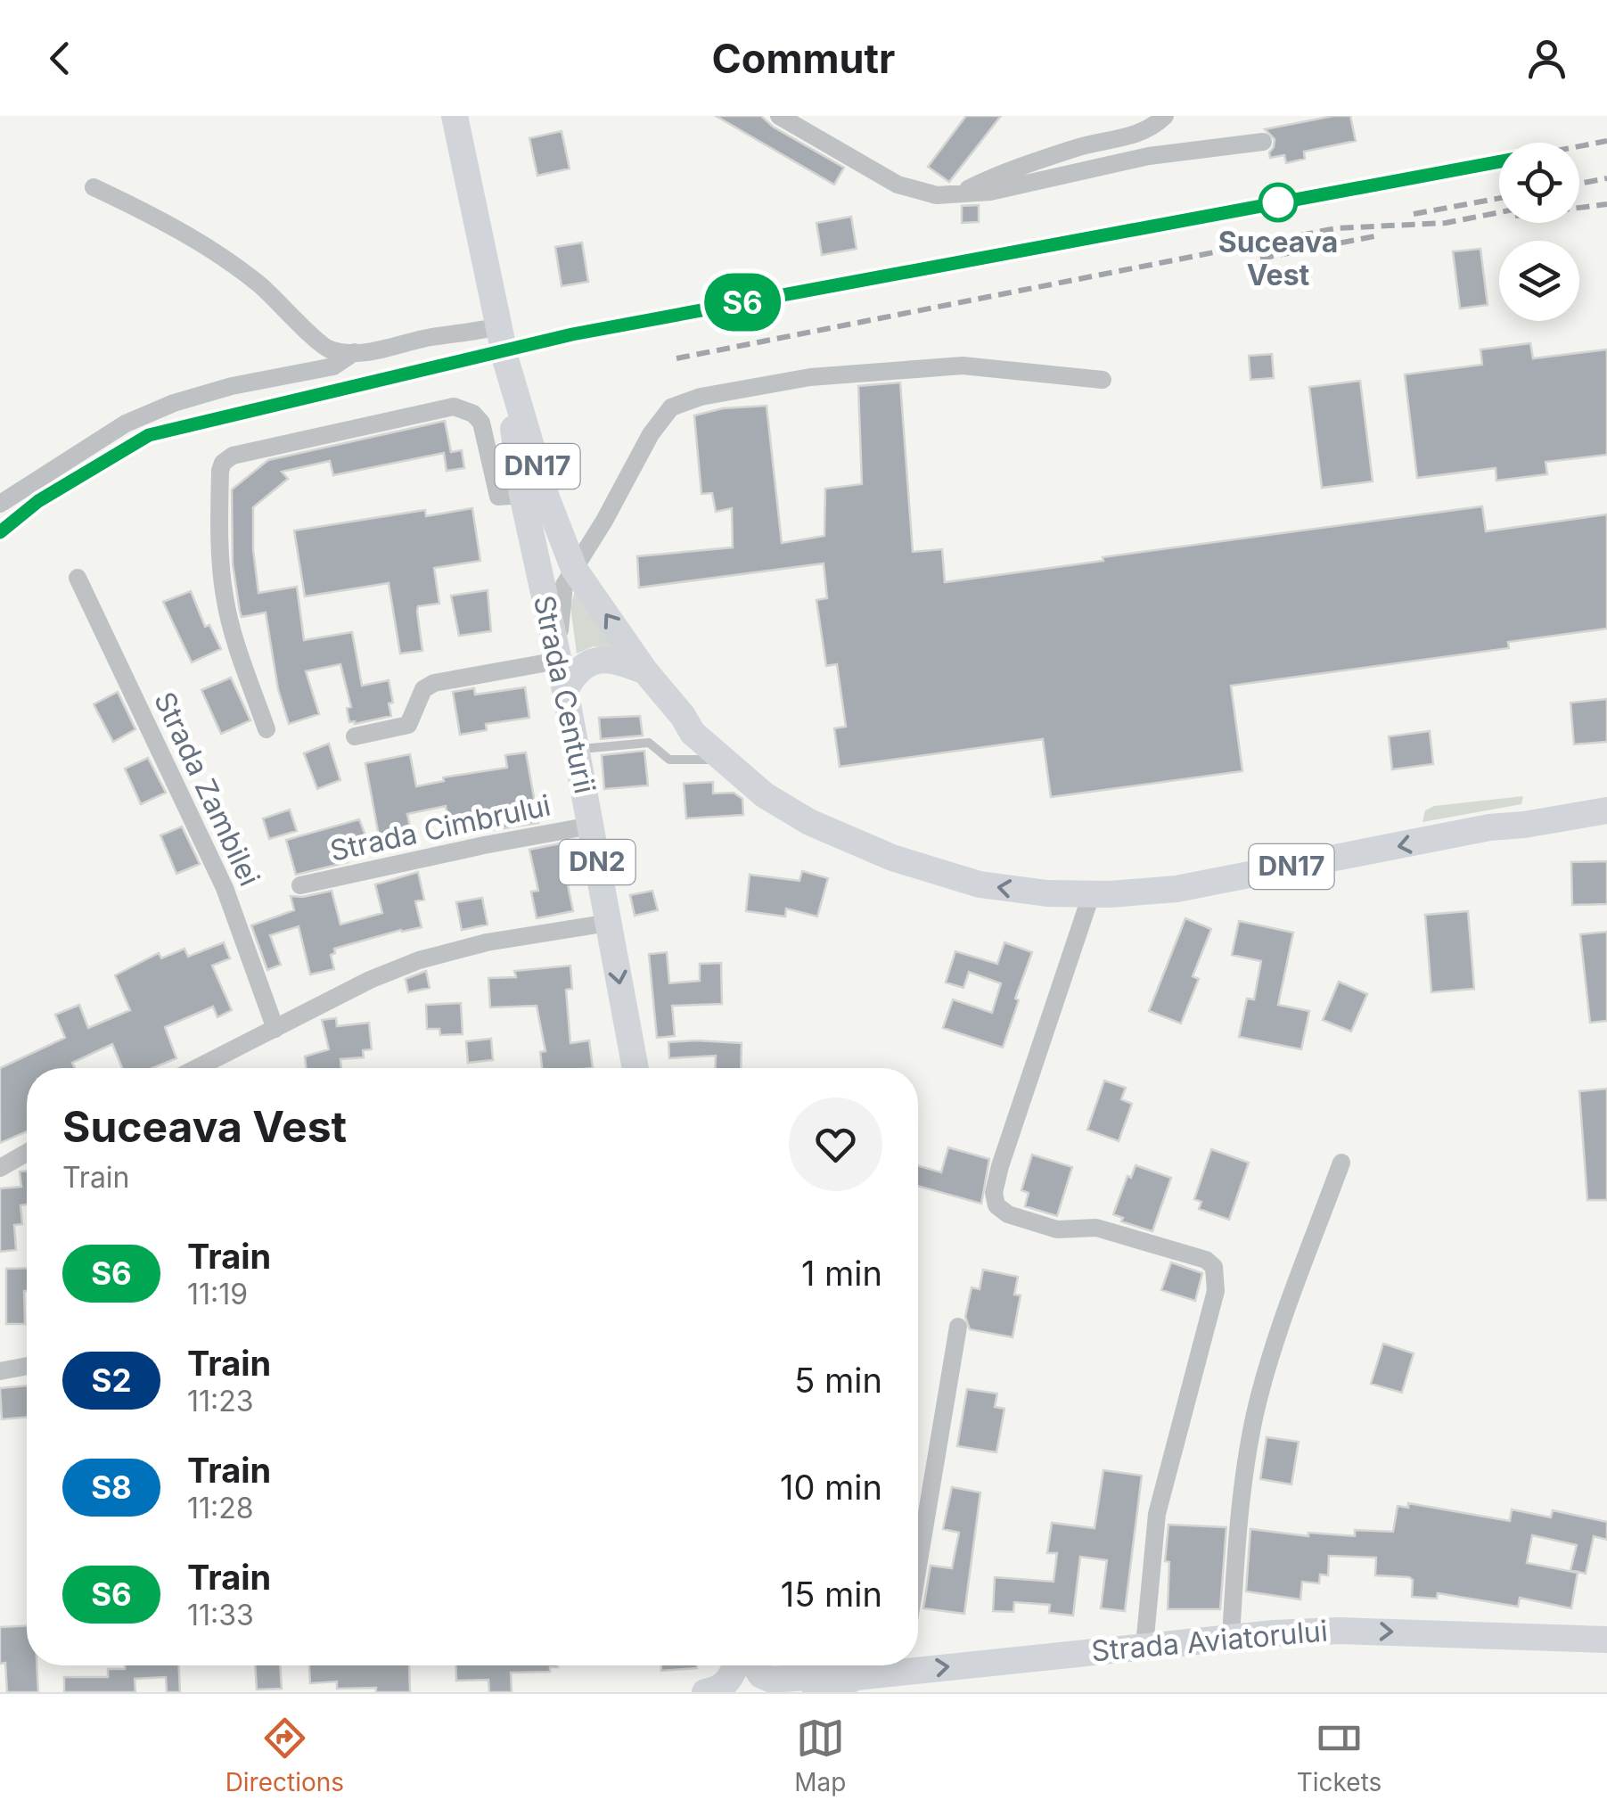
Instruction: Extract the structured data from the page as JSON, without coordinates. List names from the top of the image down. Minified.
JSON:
{"streets":{"main road":["DN17","Strada Centurii","DN2","Strada Aviatorului"],"street":["Strada Zambilei","Strada Cimbrului"]},"crossings":[["DN17","Strada Centurii"],["DN17","DN2"],["Strada Centurii","Strada Cimbrului"],["Strada Centurii","DN2"]],"one_way":["Strada Aviatorului"],"places":["Suceava Vest"],"page":{"header":"Commutr","on_map":"S6","heading":["Suceava Vest","Train"],"list":[{"mark":"S6","name":"Train","note":"11:19","value":"1 min"},{"mark":"S2","name":"Train","note":"11:23","value":"5 min"},{"mark":"S8","name":"Train","note":"11:28","value":"10 min"},{"mark":"S6","name":"Train","note":"11:33","value":"15 min"}],"tabs":["Directions","Map","Tickets"]}}
